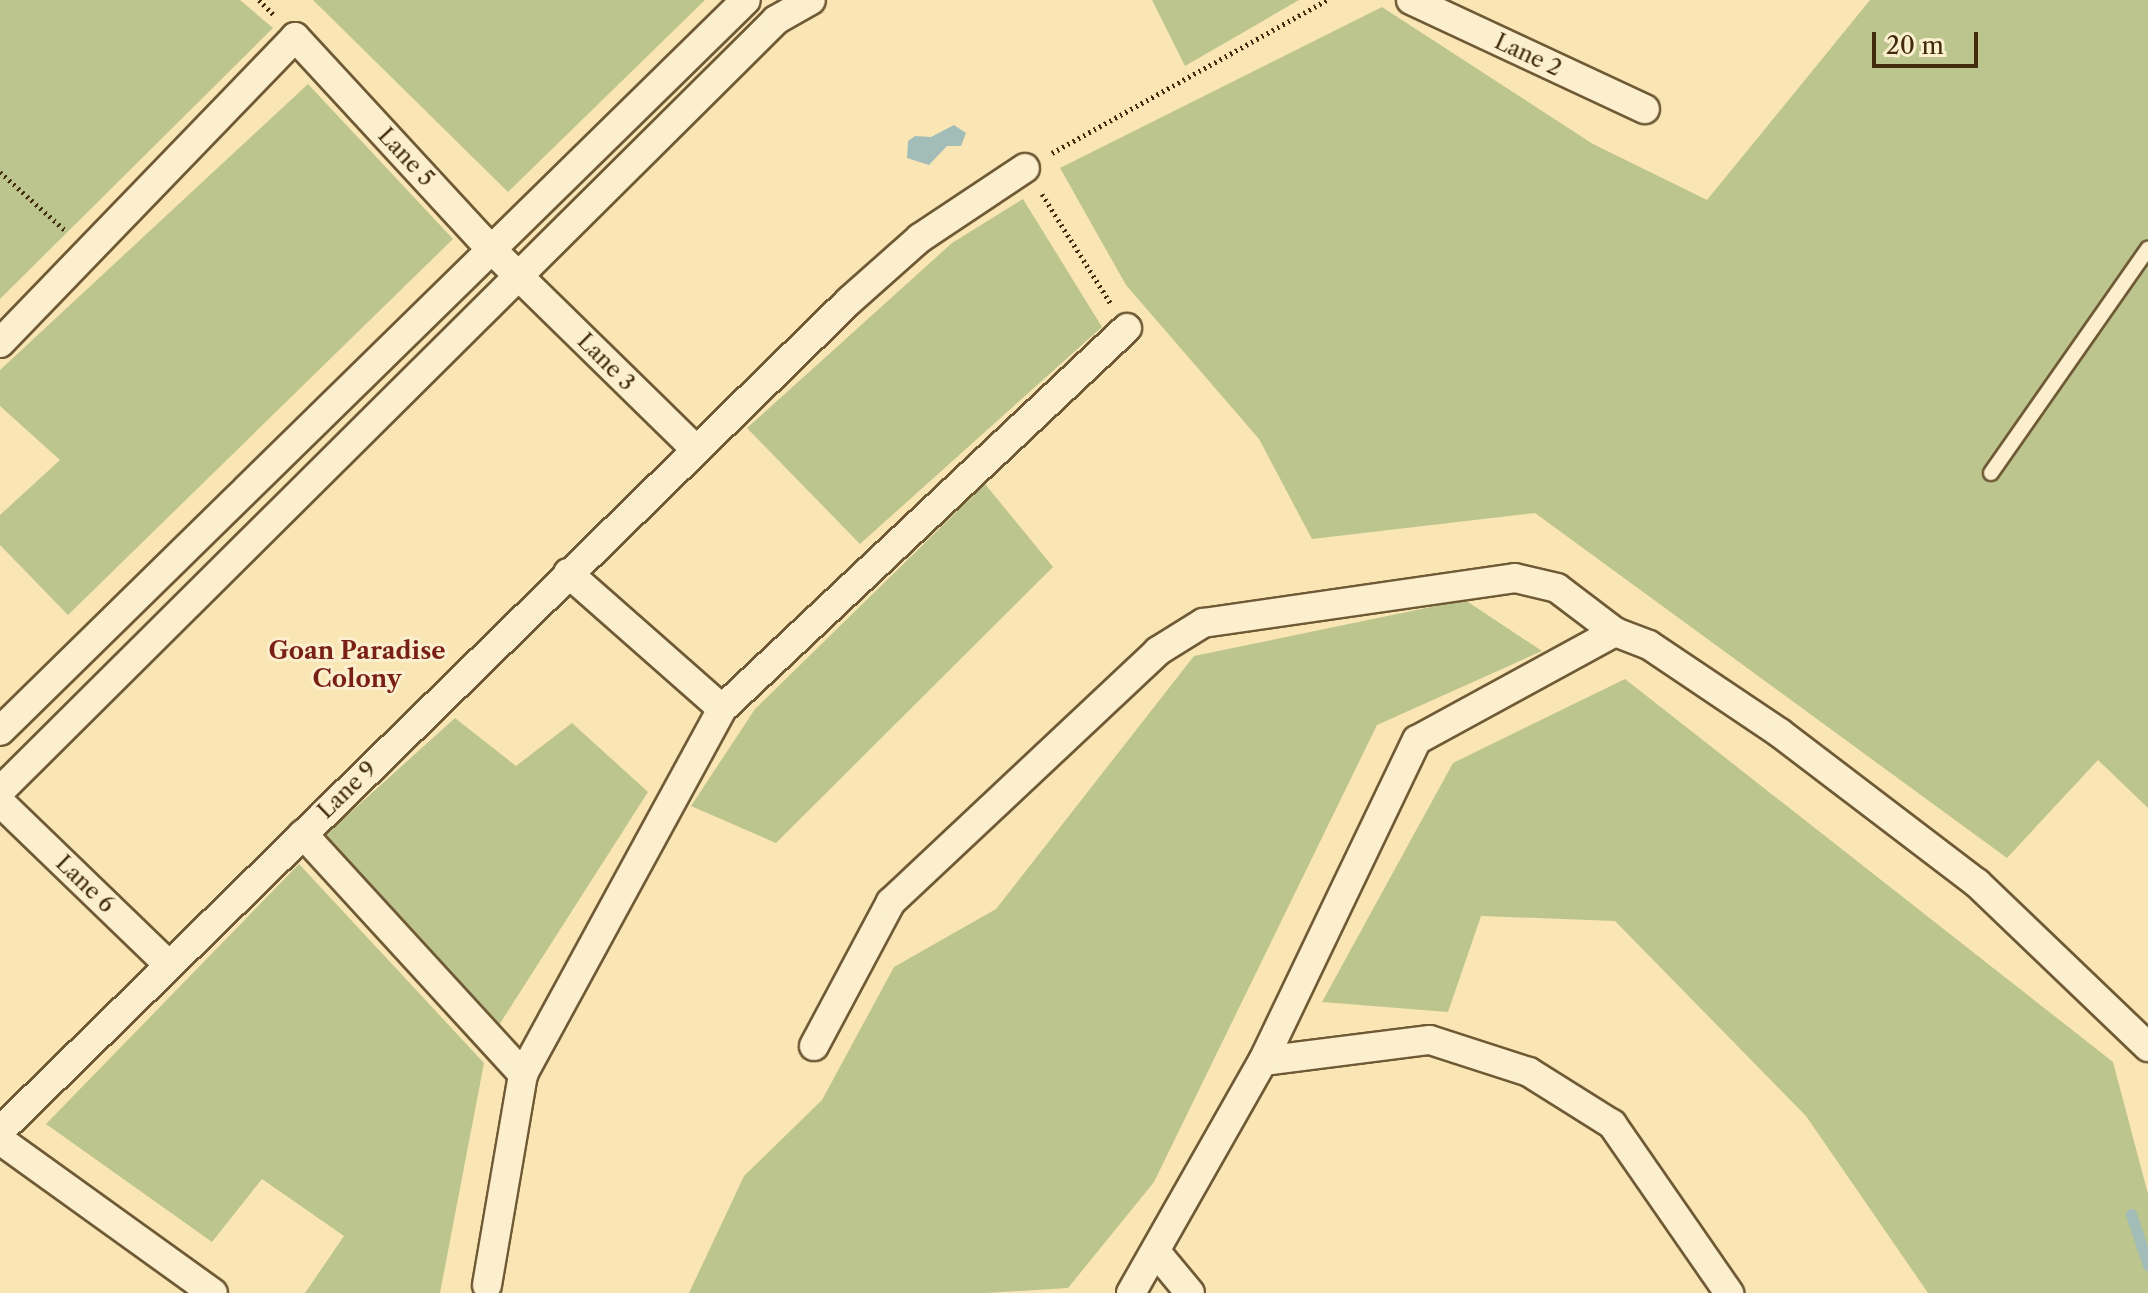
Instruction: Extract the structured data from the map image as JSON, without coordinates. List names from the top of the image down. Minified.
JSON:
{"streets":{"street":["Lane 2","Lane 5","Lane 3","Lane 9","Lane 6"]},"crossings":[["Lane 5","Lane 3"],["Lane 3","Lane 9"],["Lane 9","Lane 6"]],"districts":["Goan Paradise Colony"],"scale_bar":"20 m"}
